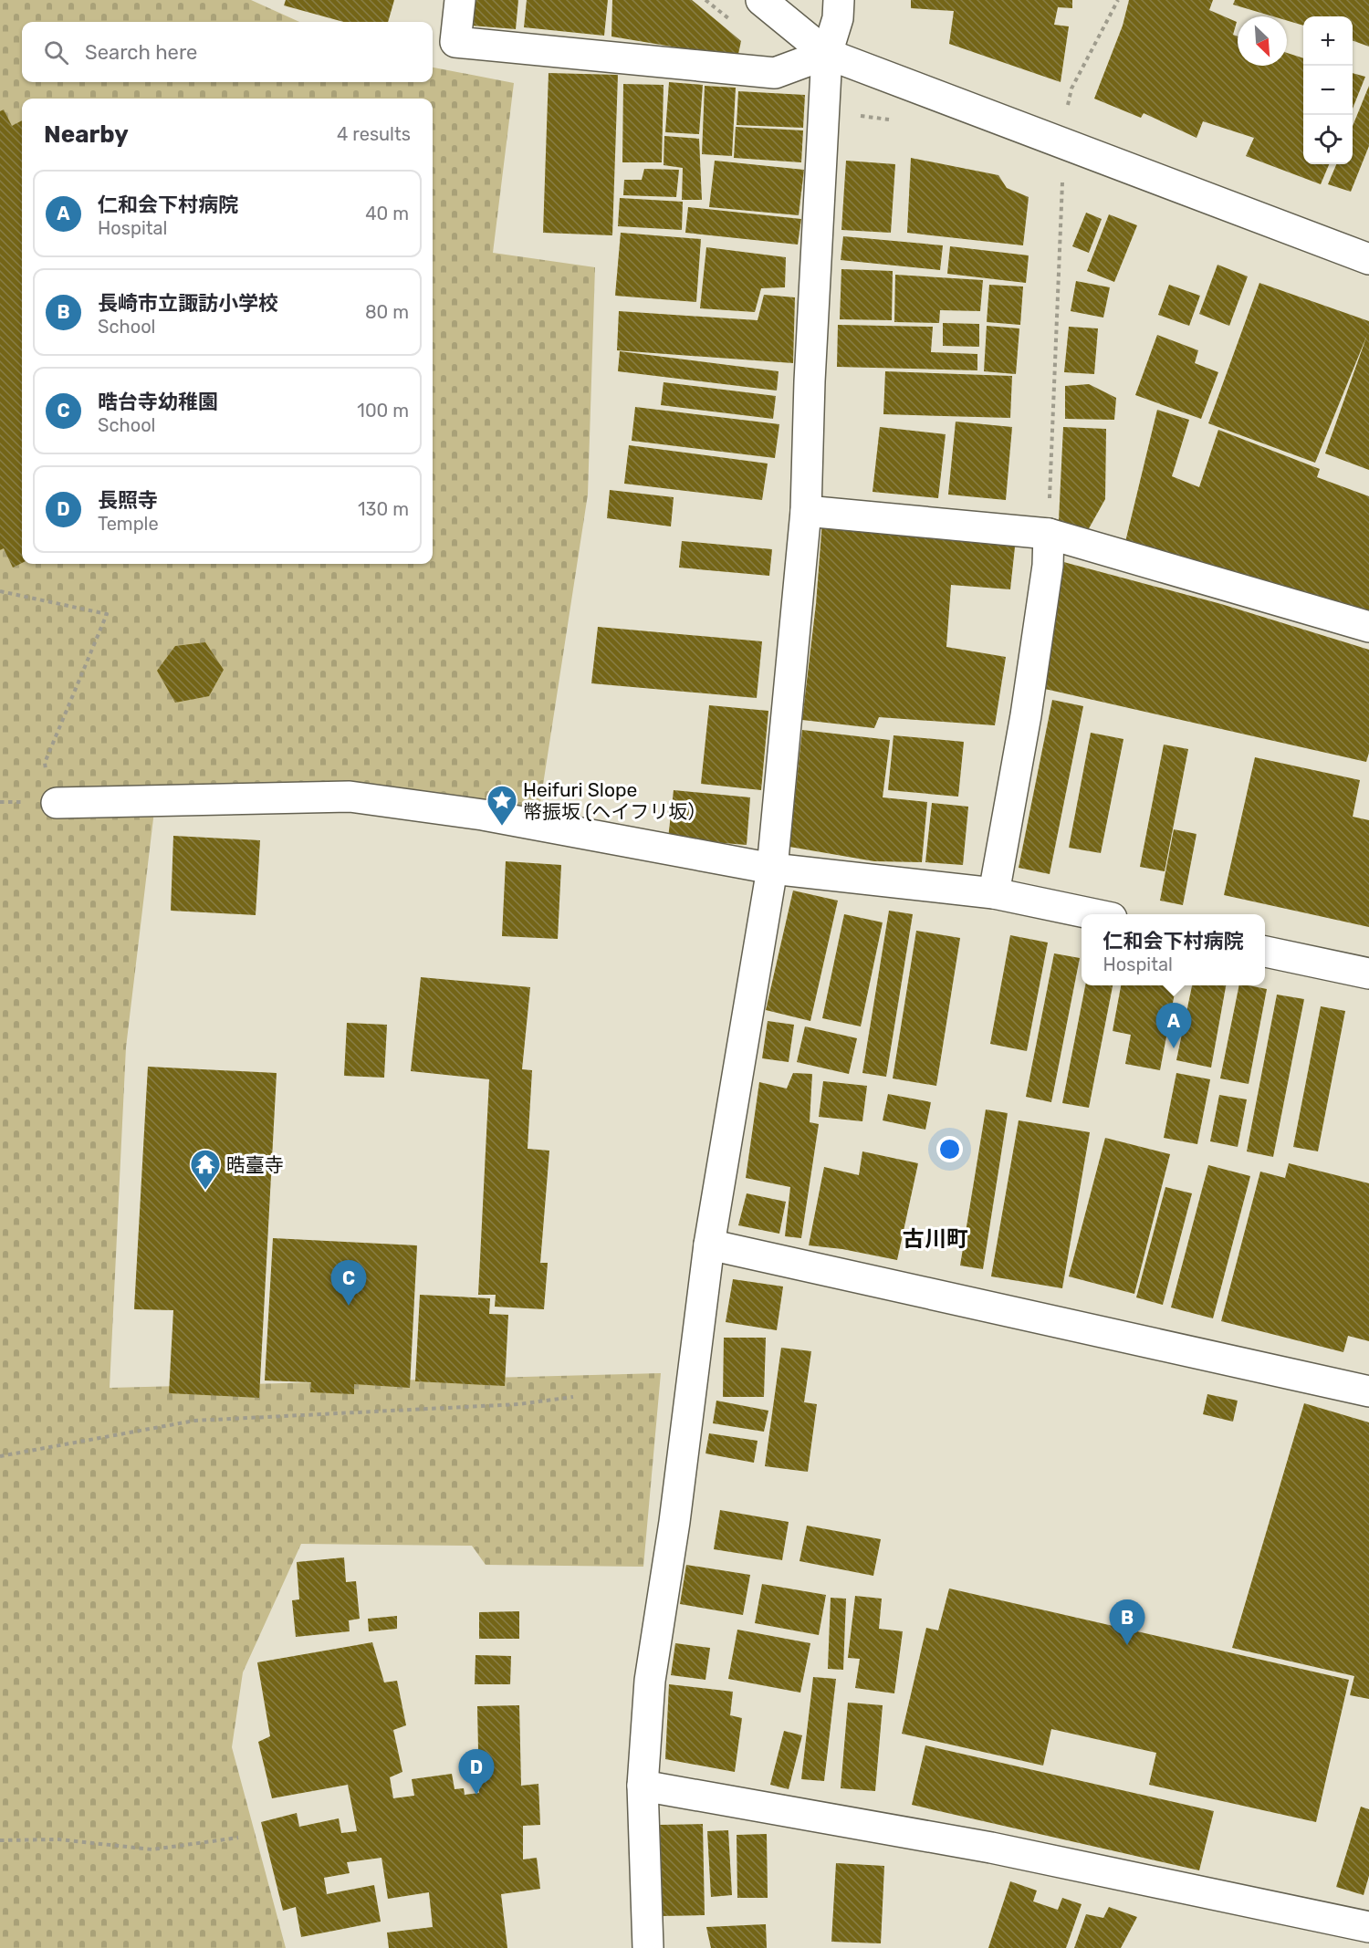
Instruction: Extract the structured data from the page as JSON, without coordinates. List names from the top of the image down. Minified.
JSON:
{"districts":["古川町"],"places":{"place":["Heifuri Slope 幣振坂 (ヘイフリ坂）"],"temple":["晧臺寺"]},"north":"bottom right","page":{"map_buttons":["+","−"],"search":"Search here","heading":["Nearby","4 results"],"list":[{"mark":"A","name":"仁和会下村病院","note":"Hospital","value":"40 m"},{"mark":"B","name":"長崎市立諏訪小学校","note":"School","value":"80 m"},{"mark":"C","name":"晧台寺幼稚園","note":"School","value":"100 m"},{"mark":"D","name":"長照寺","note":"Temple","value":"130 m"}],"popup":["仁和会下村病院","Hospital"],"pins":["A","C","B","D"]}}
